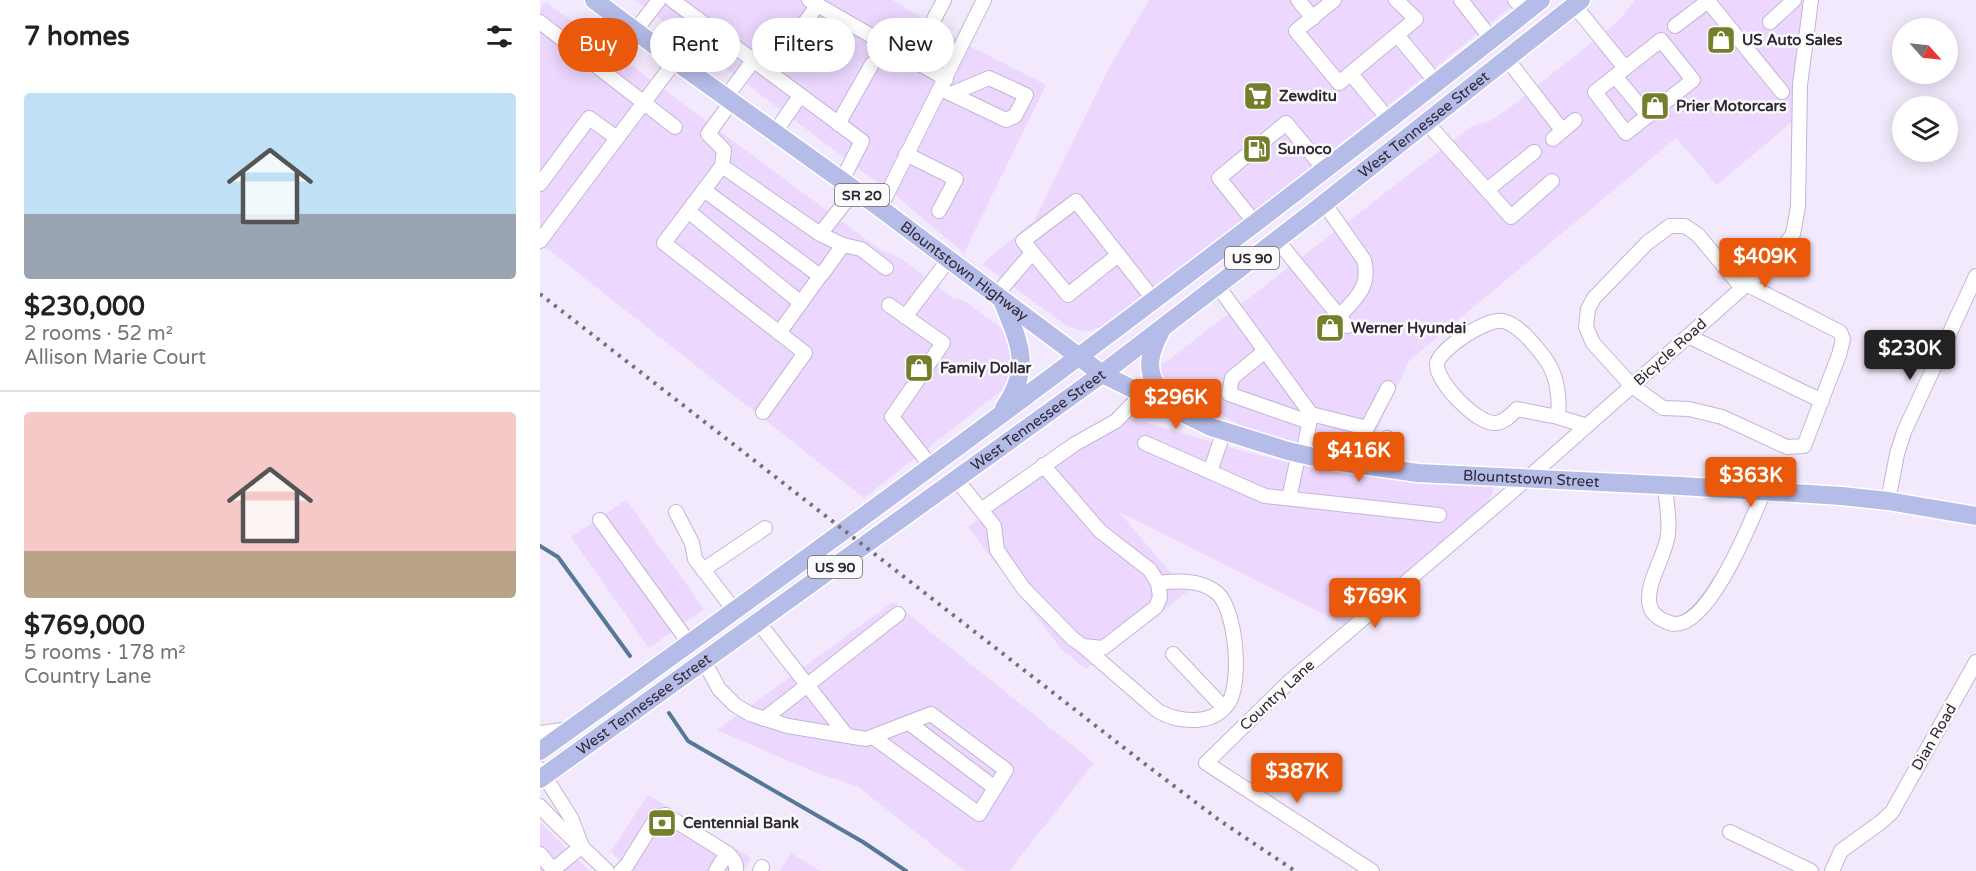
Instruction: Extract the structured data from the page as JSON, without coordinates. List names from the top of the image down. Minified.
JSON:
{"streets":{"main road":["West Tennessee Street","SR 20","US 90","Blountstown Highway","Blountstown Street"],"street":["Bicycle Road","Country Lane","Dian Road"]},"crossings":[["West Tennessee Street","Blountstown Highway"],["West Tennessee Street","Blountstown Street"],["Blountstown Highway","Blountstown Street"],["Bicycle Road","Blountstown Street"],["Bicycle Road","Country Lane"],["Blountstown Street","Country Lane"]],"places":{"shop":["US Auto Sales","Prier Motorcars","Werner Hyundai","Family Dollar"],"supermarket":["Zewditu"],"fuel station":["Sunoco"],"bank":["Centennial Bank"]},"north":"bottom right","page":{"heading":"7 homes","chip":["Buy","Rent","Filters","New"],"list":[{"name":"$230,000","note":"2 rooms · 52 m² · Allison Marie Court"},{"name":"$769,000","note":"5 rooms · 178 m² · Country Lane"}],"price":["$409K","$230K","$296K","$416K","$363K","$769K","$387K"]}}
